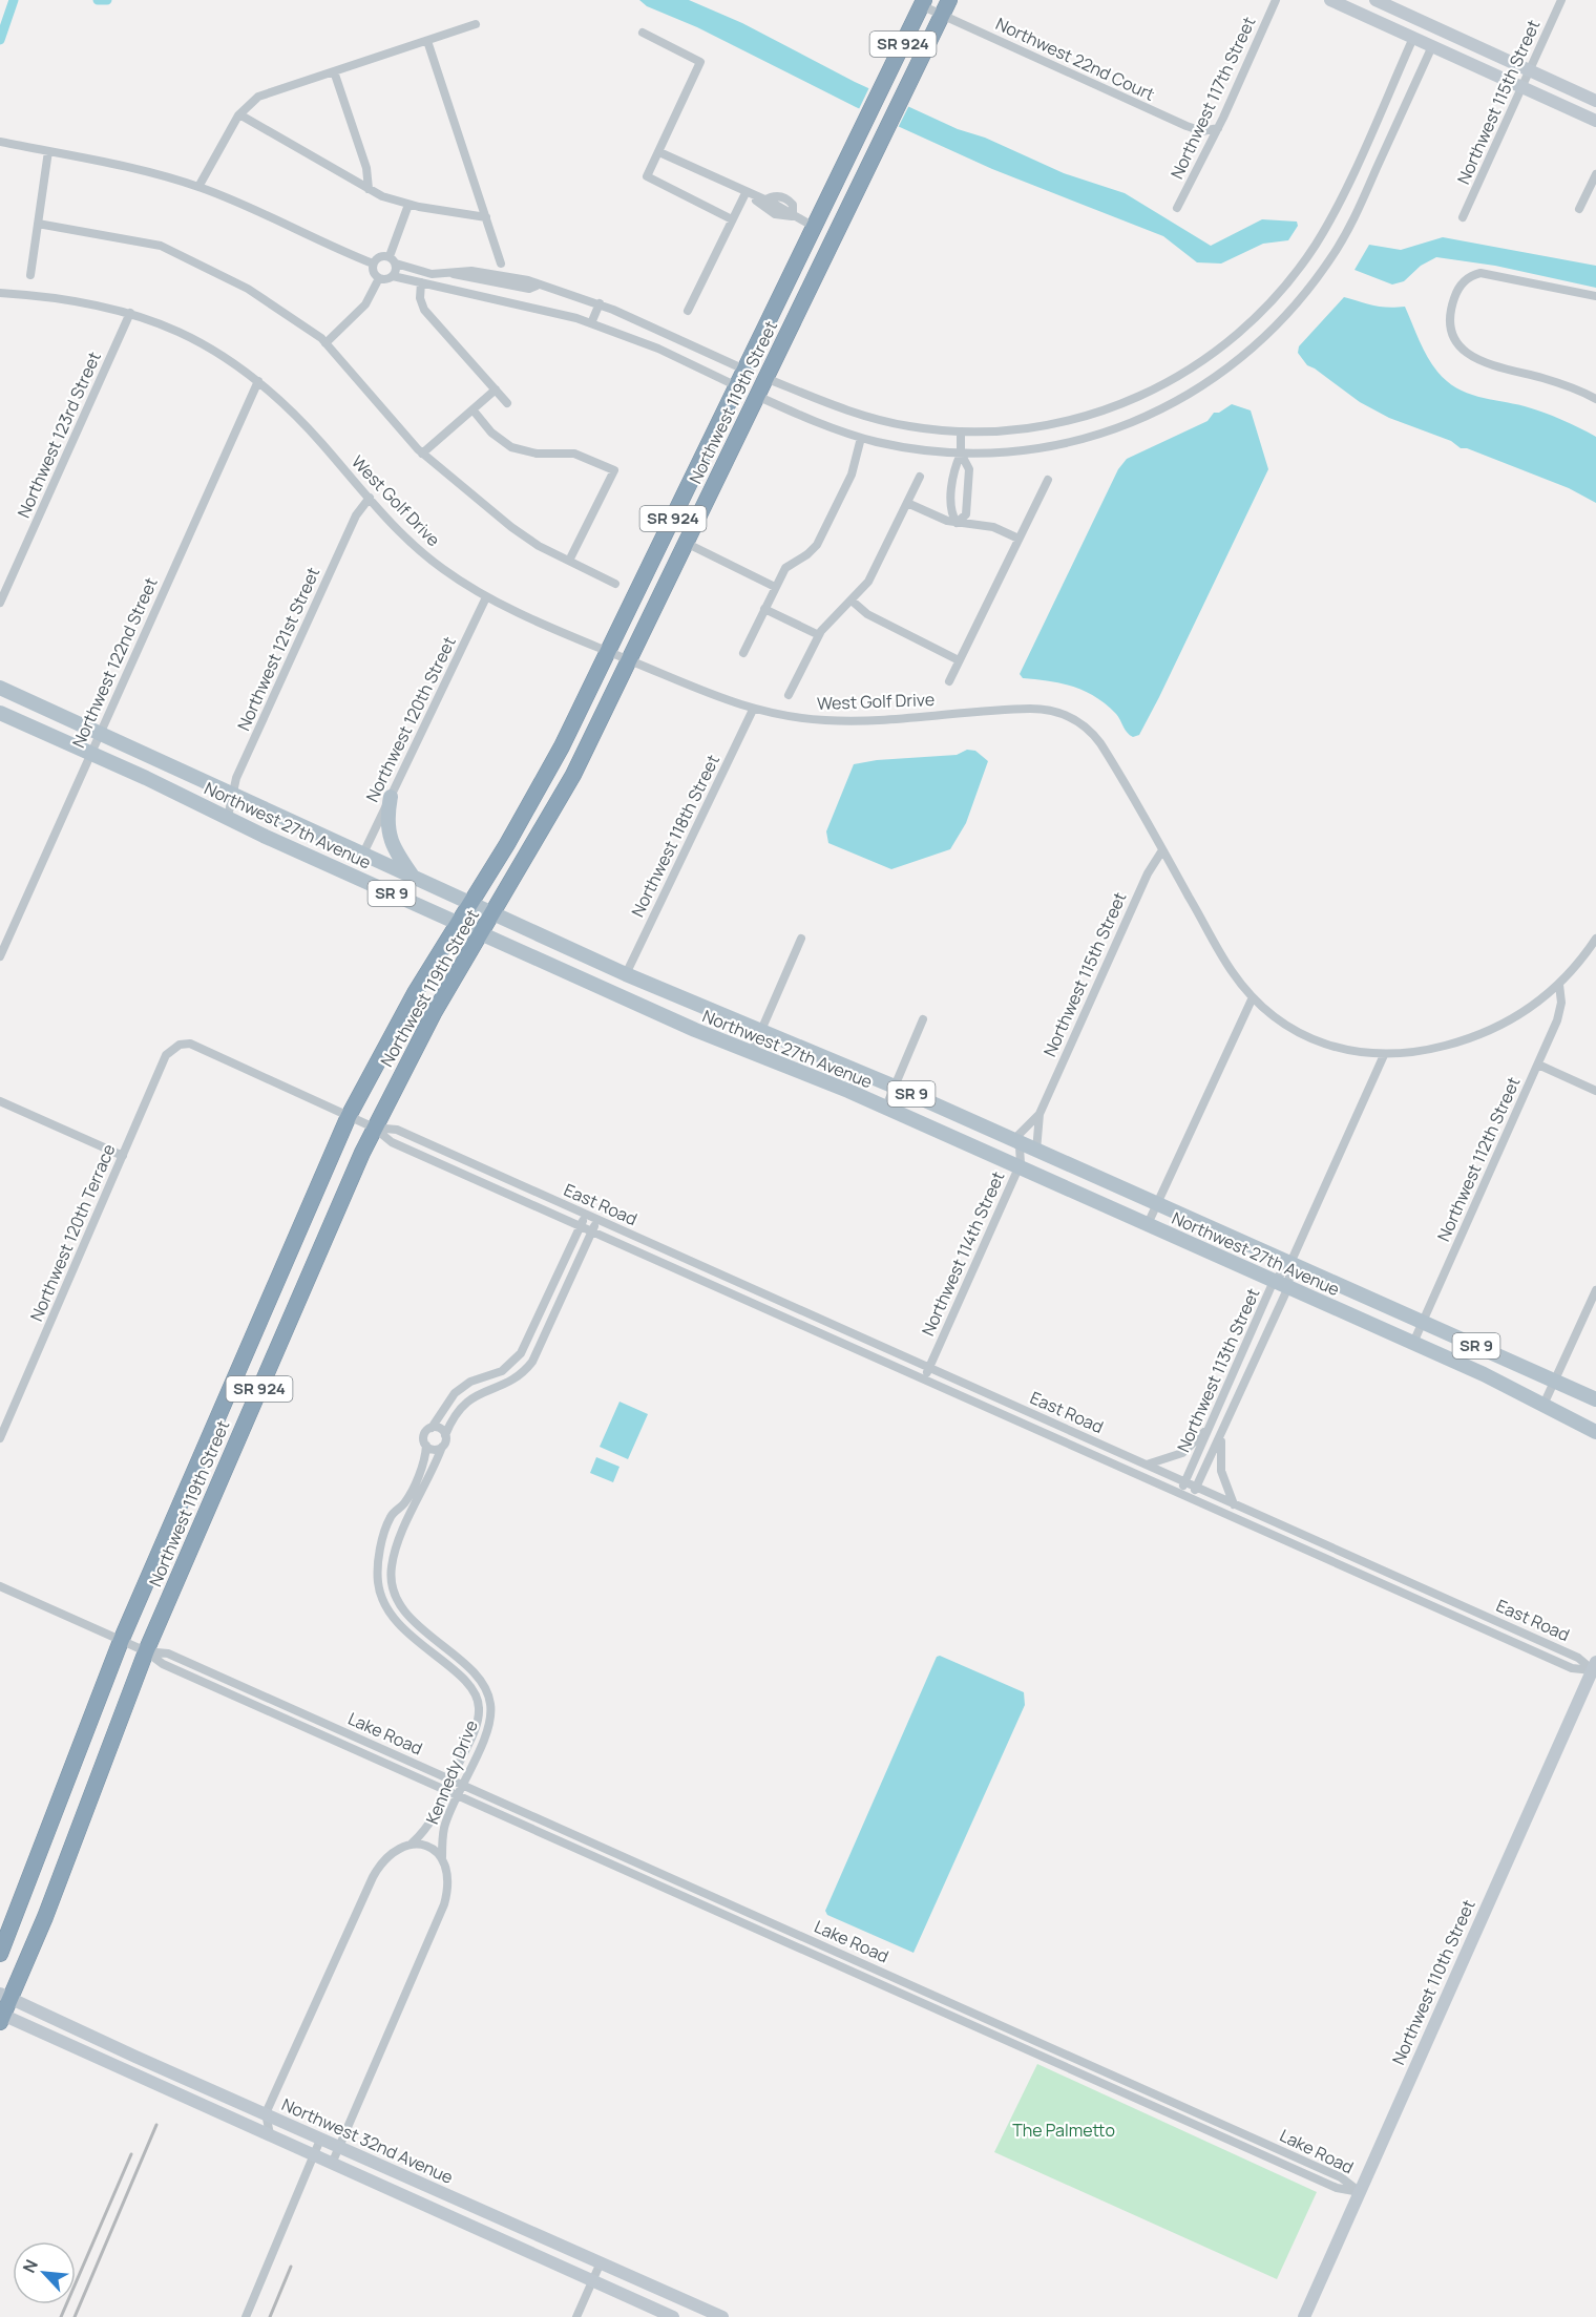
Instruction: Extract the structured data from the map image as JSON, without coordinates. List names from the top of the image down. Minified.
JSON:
{"streets":{"highway":["SR 924","Northwest 119th Street"],"main road":["Northwest 27th Avenue","SR 9","Northwest 110th Street","Northwest 32nd Avenue"],"street":["Northwest 22nd Court","Northwest 117th Street","Northwest 115th Street","Northwest 123rd Street","West Golf Drive","Northwest 121st Street","Northwest 122nd Street","Northwest 120th Street","Northwest 118th Street","Northwest 112th Street","East Road","Northwest 120th Terrace","Northwest 114th Street","Northwest 113th Street","Lake Road","Kennedy Drive"]},"crossings":[["Northwest 22nd Court","Northwest 117th Street"],["Northwest 22nd Court","Northwest 119th Street"],["Northwest 115th Street","West Golf Drive"],["Northwest 115th Street","Northwest 27th Avenue"],["Northwest 115th Street","Northwest 114th Street"],["Northwest 119th Street","West Golf Drive"],["Northwest 119th Street","Northwest 27th Avenue"],["Northwest 119th Street","East Road"],["Northwest 119th Street","Lake Road"],["Northwest 119th Street","Northwest 32nd Avenue"],["Northwest 123rd Street","West Golf Drive"],["West Golf Drive","Northwest 121st Street"],["West Golf Drive","Northwest 122nd Street"],["West Golf Drive","Northwest 120th Street"],["West Golf Drive","Northwest 118th Street"],["West Golf Drive","Northwest 112th Street"],["West Golf Drive","Northwest 113th Street"],["Northwest 121st Street","Northwest 27th Avenue"],["Northwest 122nd Street","Northwest 27th Avenue"],["Northwest 120th Street","Northwest 27th Avenue"],["Northwest 27th Avenue","Northwest 118th Street"],["Northwest 27th Avenue","Northwest 112th Street"],["Northwest 27th Avenue","Northwest 114th Street"],["Northwest 27th Avenue","Northwest 113th Street"],["East Road","Northwest 120th Terrace"],["East Road","Northwest 114th Street"],["East Road","Northwest 113th Street"],["East Road","Kennedy Drive"],["East Road","Northwest 110th Street"],["Lake Road","Kennedy Drive"],["Lake Road","Northwest 110th Street"],["Kennedy Drive","Northwest 32nd Avenue"]],"parks":["The Palmetto"],"north":"top left"}
